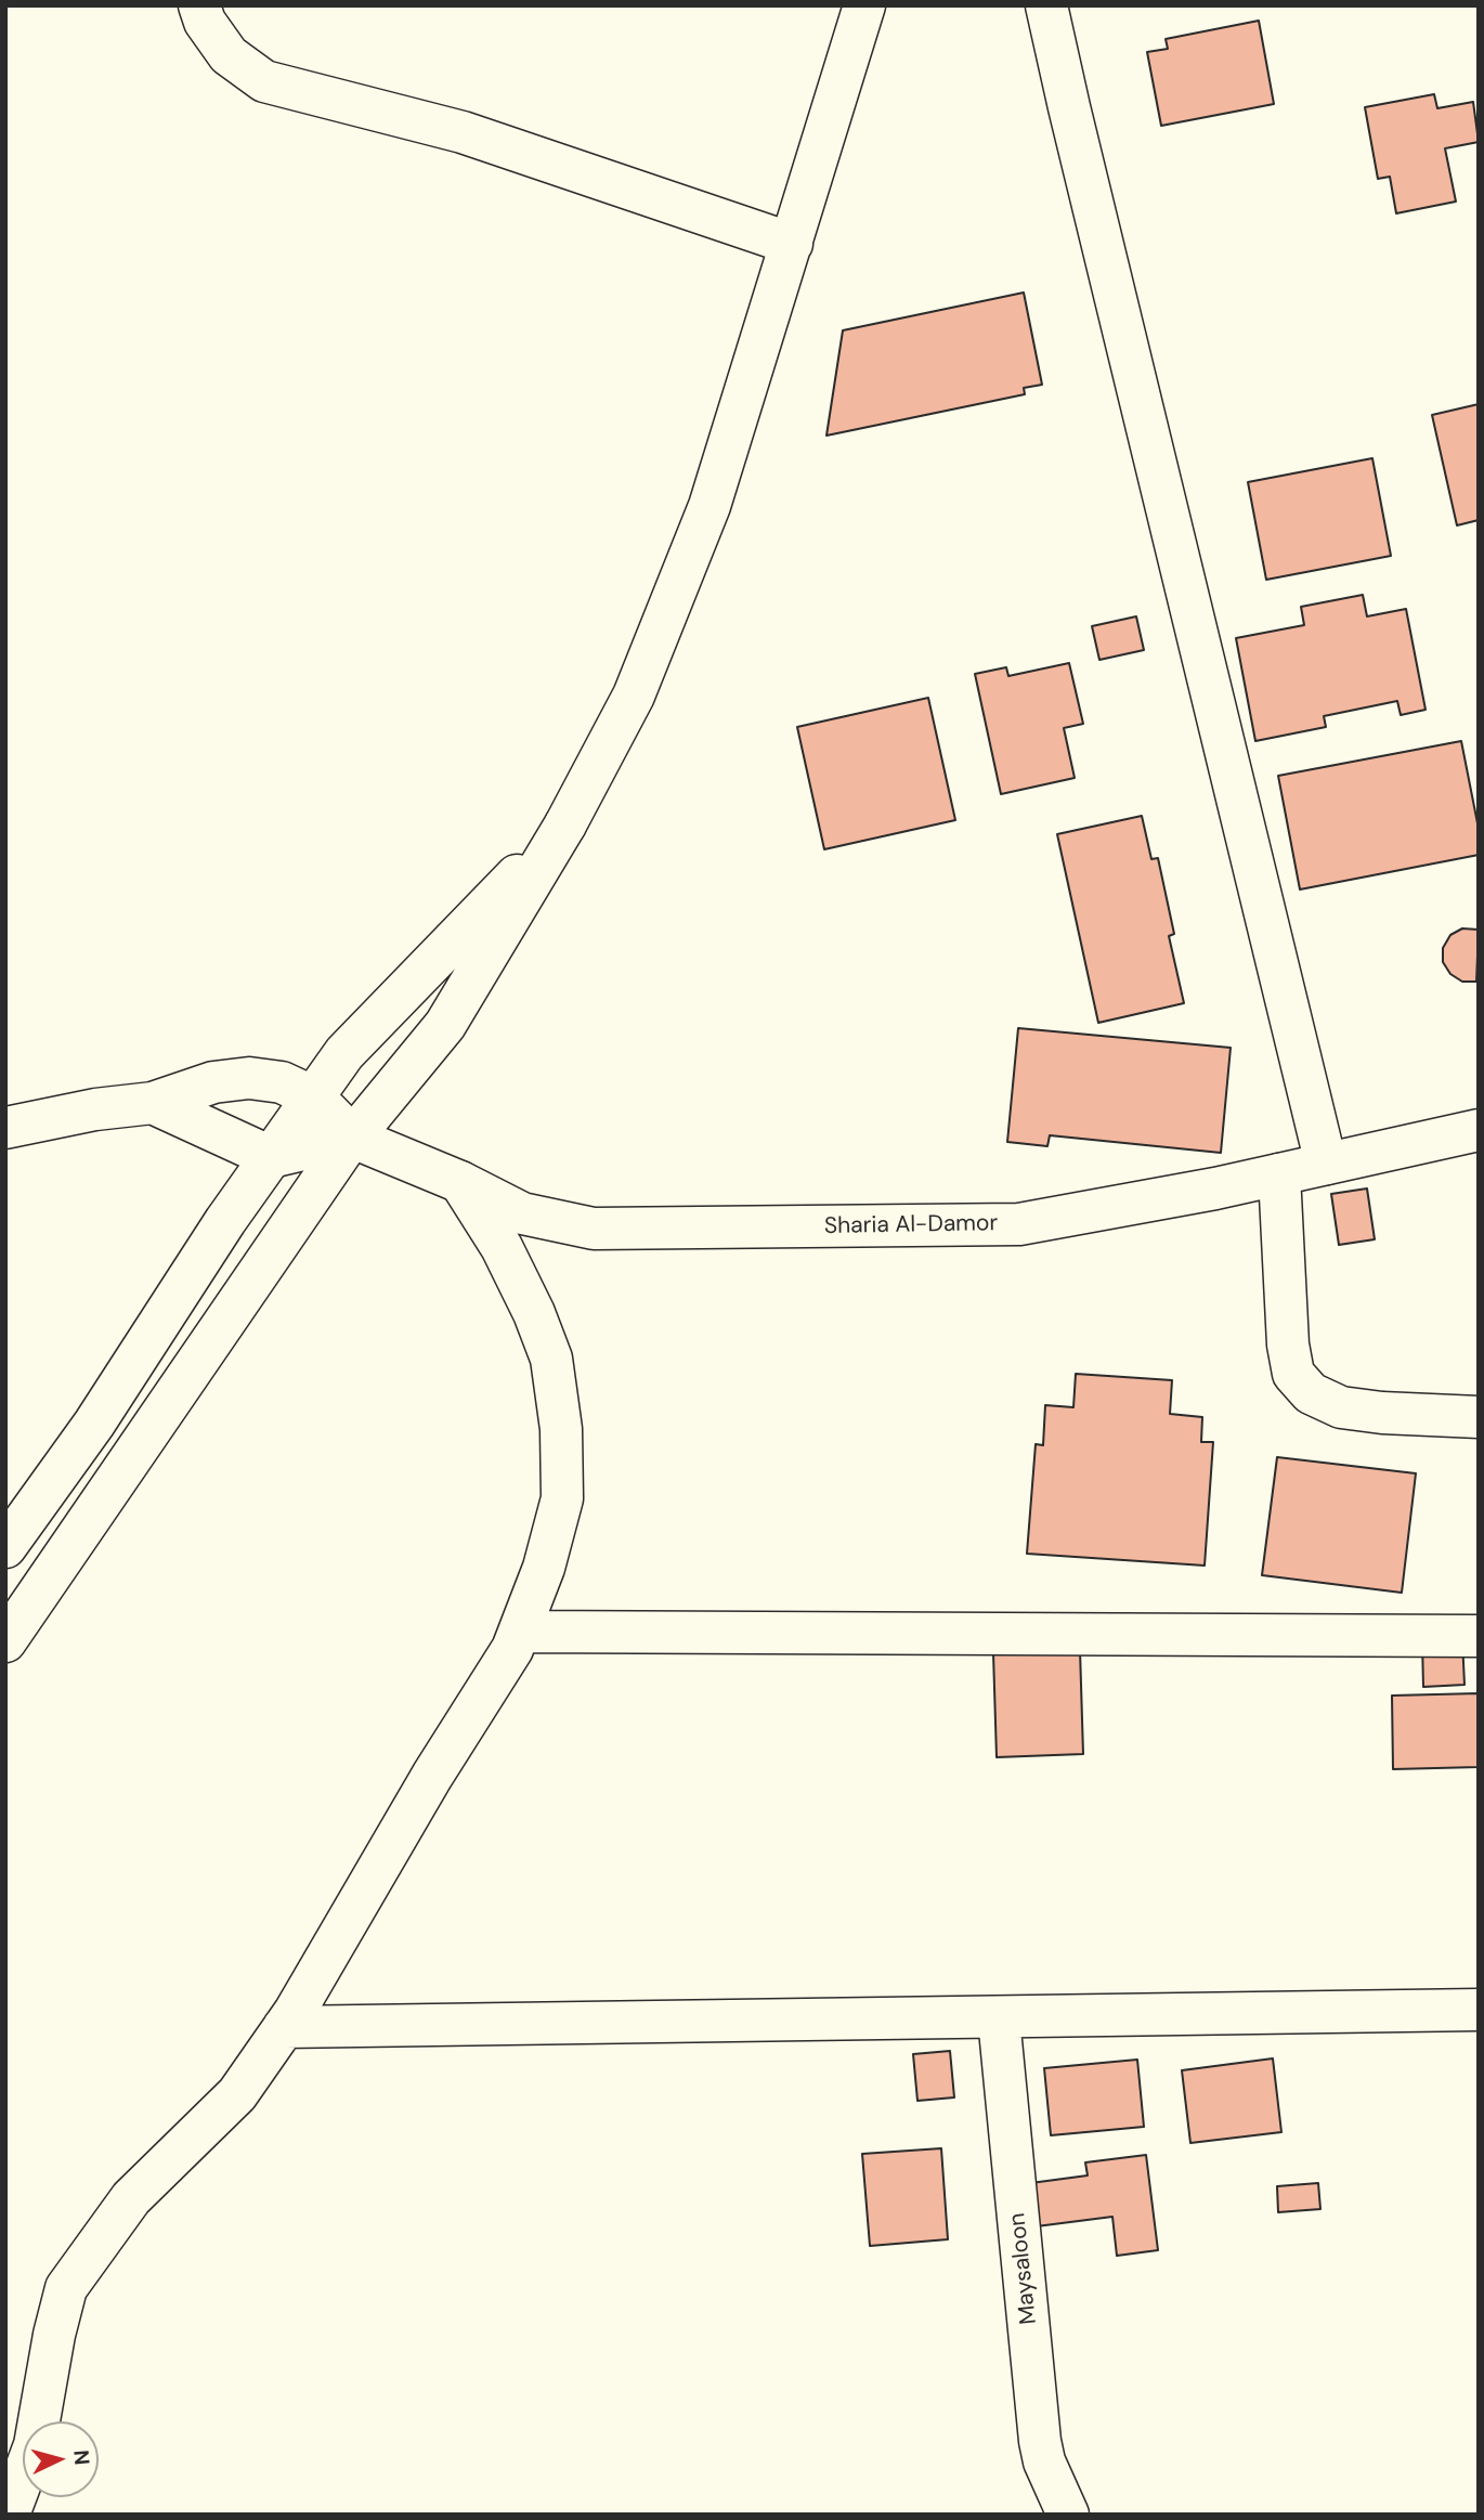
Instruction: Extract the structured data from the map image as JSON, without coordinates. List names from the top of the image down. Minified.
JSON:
{"streets":{"street":["Sharia Al-Damor","Maysaloon"]},"north":"right"}
